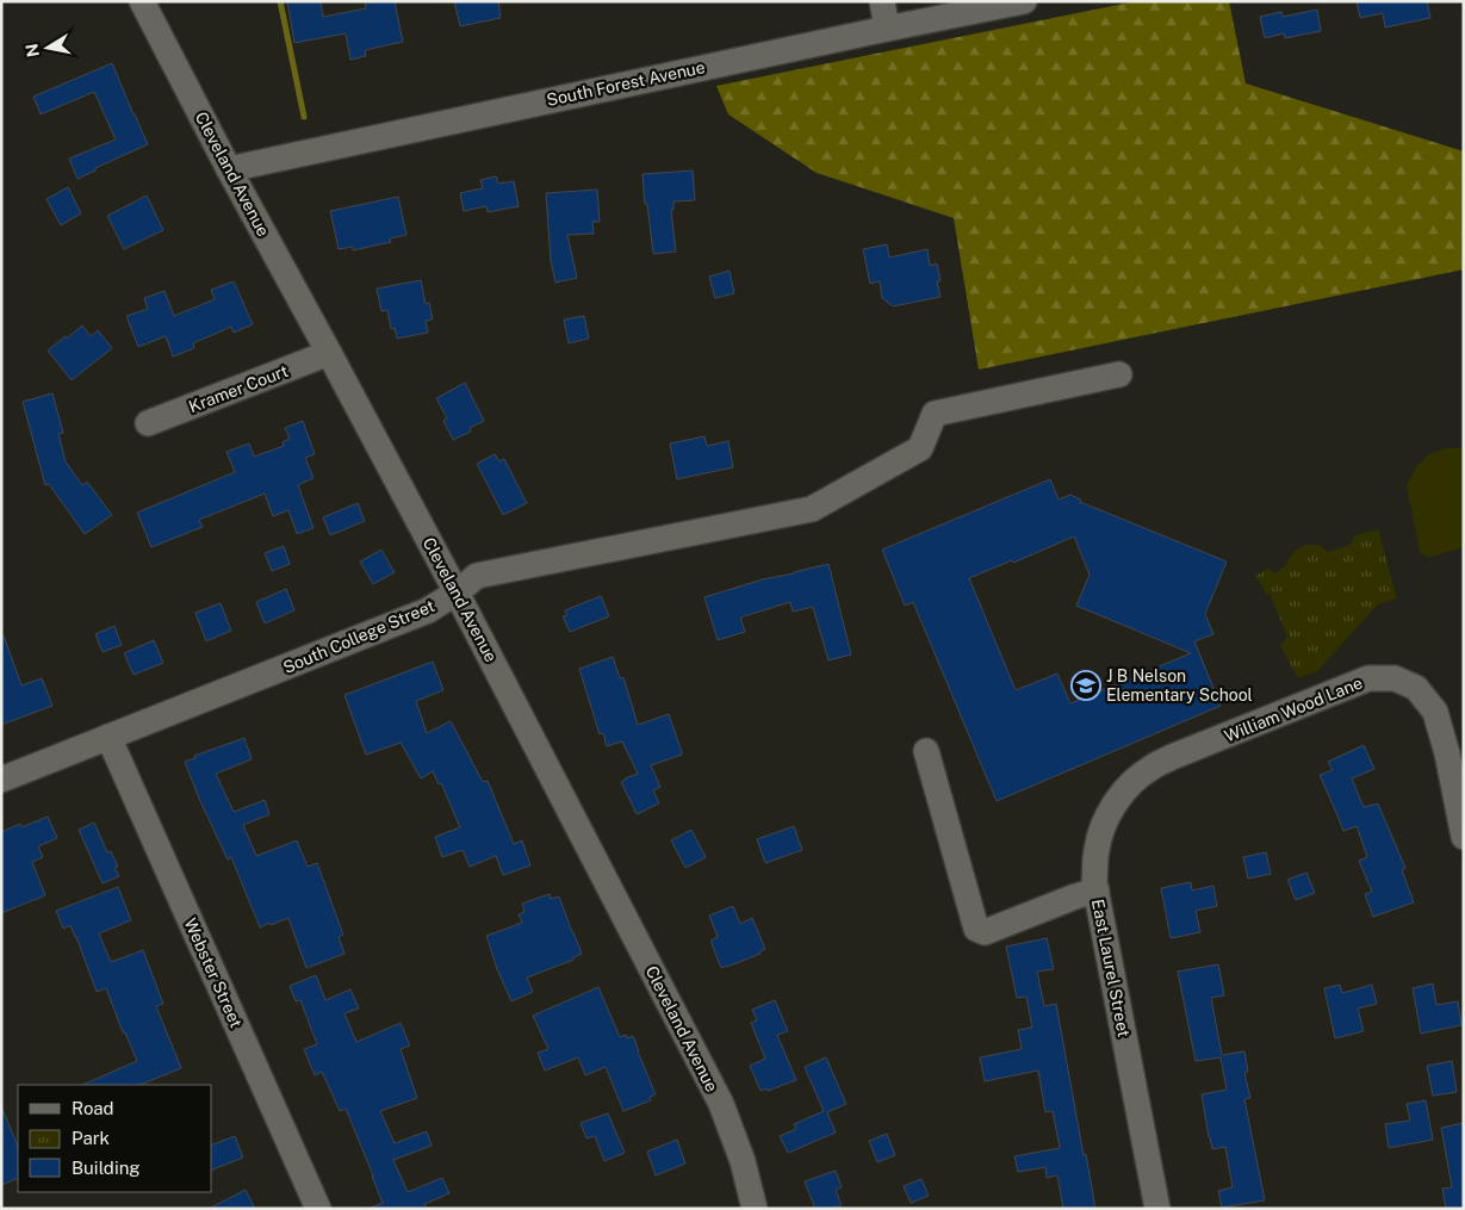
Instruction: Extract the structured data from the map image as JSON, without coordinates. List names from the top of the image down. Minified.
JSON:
{"streets":{"street":["South Forest Avenue","Cleveland Avenue","Kramer Court","South College Street","William Wood Lane","East Laurel Street","Webster Street"]},"crossings":[["South Forest Avenue","Cleveland Avenue"],["Cleveland Avenue","Kramer Court"],["Cleveland Avenue","South College Street"],["South College Street","Webster Street"],["William Wood Lane","East Laurel Street"]],"places":{"school or university":["J B Nelson Elementary School"]},"legend":["Road","Park","Building"],"north":"left"}
